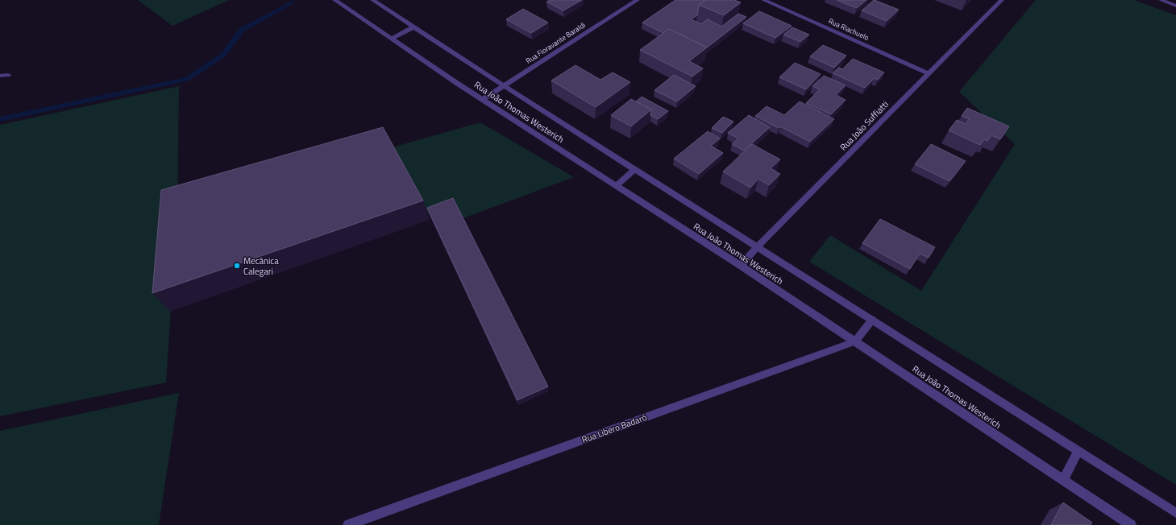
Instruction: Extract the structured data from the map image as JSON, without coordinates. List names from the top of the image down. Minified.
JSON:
{"streets":{"street":["Rua Riachuelo","Rua Fioravante Baraldi","Rua João Thomas Westerich","Rua João Suffiatti","Rua Libero Badaró"]},"crossings":[["Rua Riachuelo","Rua João Suffiatti"],["Rua Fioravante Baraldi","Rua João Thomas Westerich"],["Rua João Thomas Westerich","Rua João Suffiatti"],["Rua João Thomas Westerich","Rua Libero Badaró"]],"places":["Mecânica Calegari"]}
